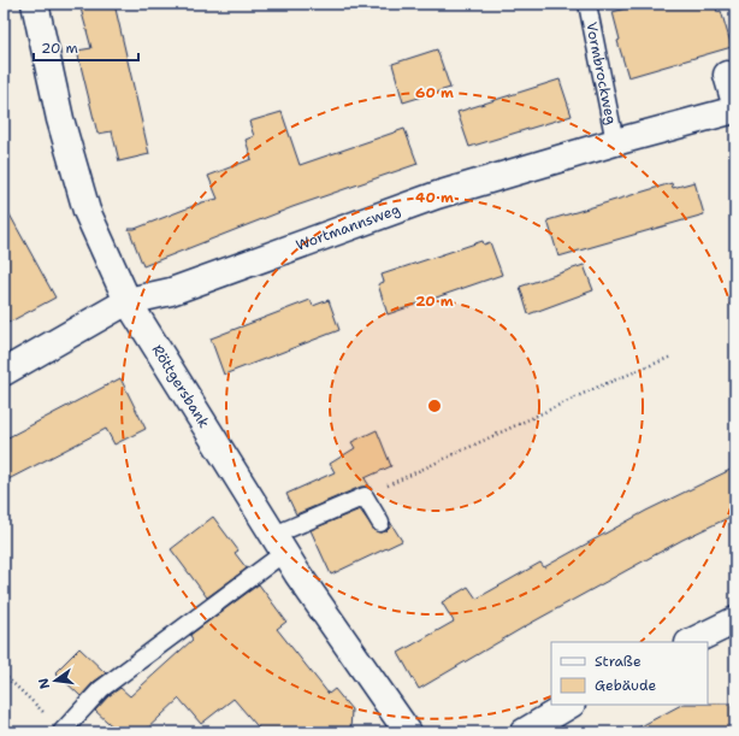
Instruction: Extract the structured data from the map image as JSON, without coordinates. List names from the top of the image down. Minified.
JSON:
{"streets":{"street":["Wortmannsweg","Röttgersbank"],"lane":["Vormbrockweg"]},"crossings":[["Vormbrockweg","Wortmannsweg"],["Wortmannsweg","Röttgersbank"]],"legend":["Straße","Gebäude"],"scale_bar":"20 m","north":"left","rings":["60 m","40 m","20 m"]}
